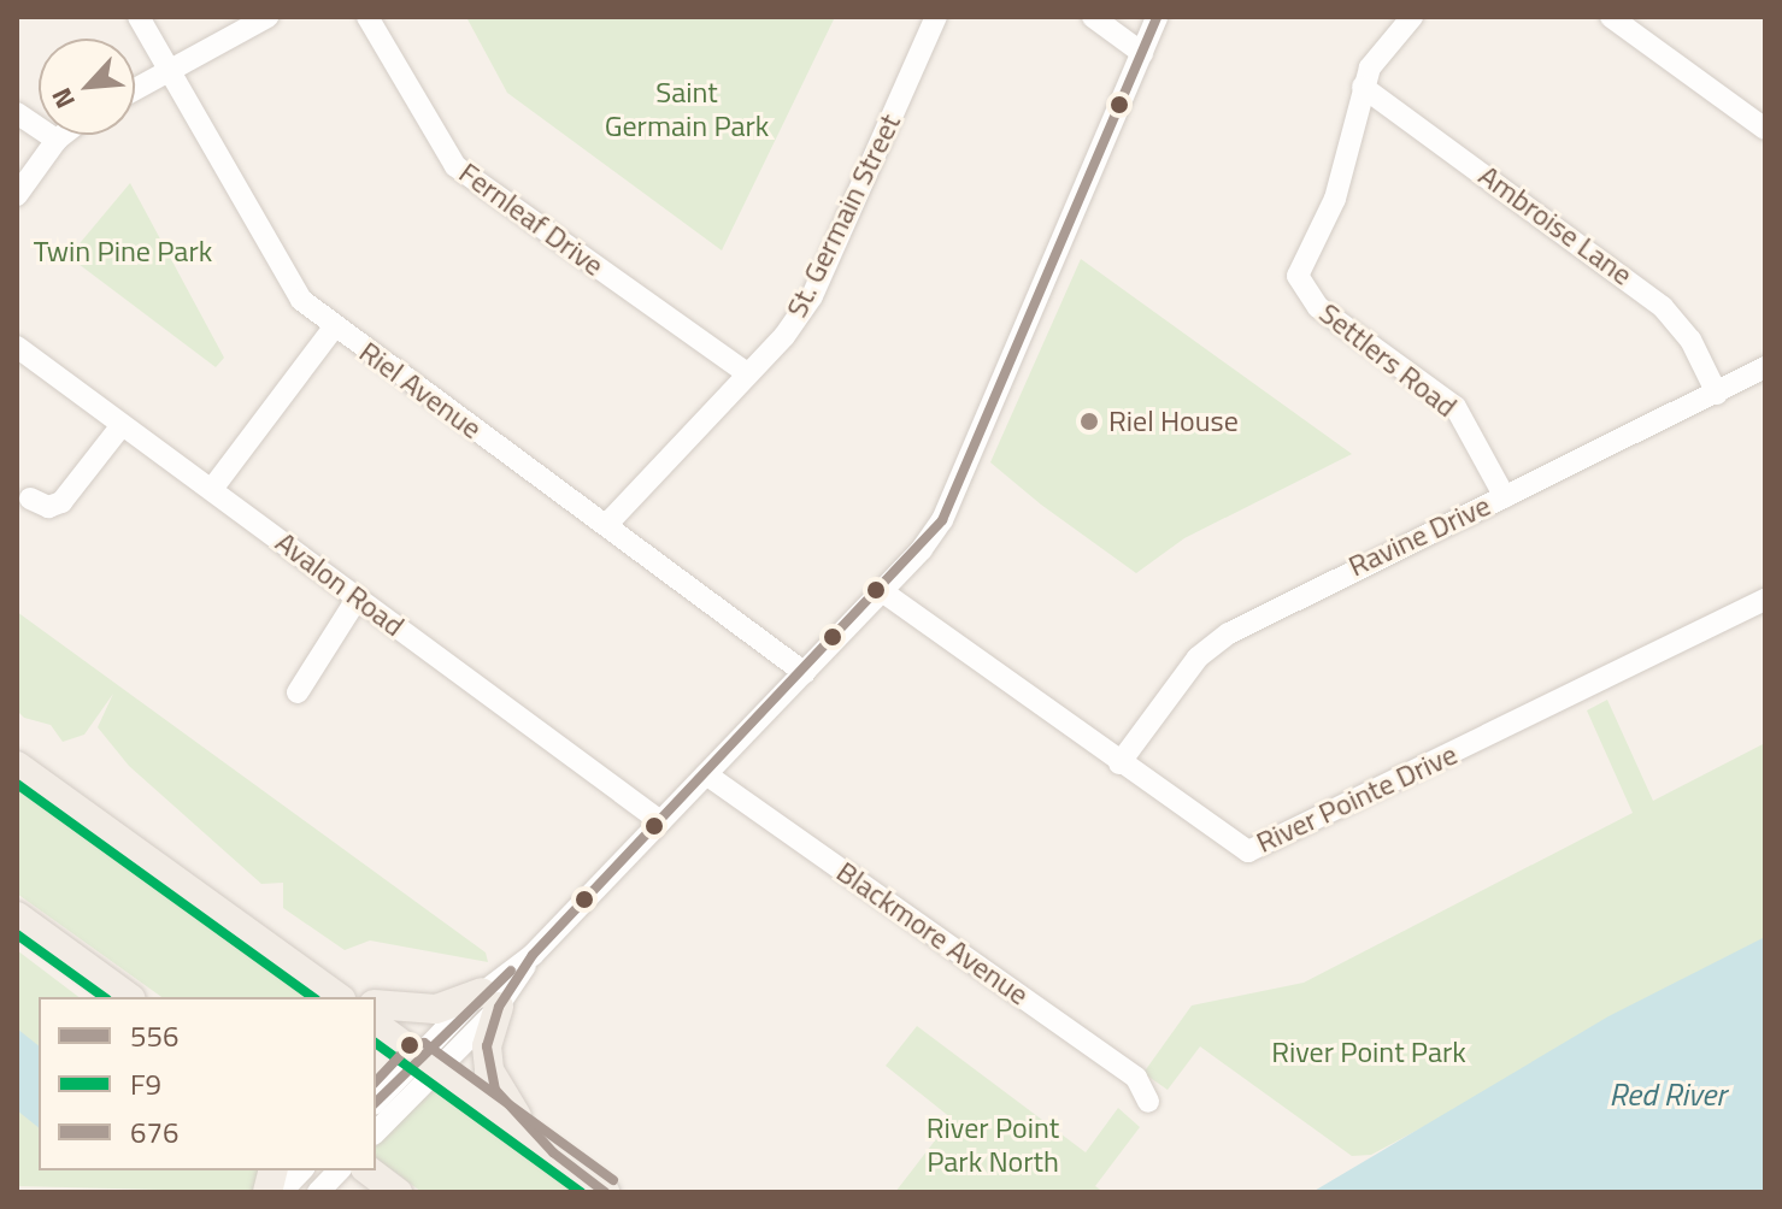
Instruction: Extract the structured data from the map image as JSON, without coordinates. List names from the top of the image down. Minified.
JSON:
{"streets":{"street":["St. Germain Street","Fernleaf Drive","Ambroise Lane","Settlers Road","Riel Avenue","Ravine Drive","Avalon Road","River Pointe Drive","Blackmore Avenue"]},"crossings":[["St. Germain Street","Fernleaf Drive"],["St. Germain Street","Riel Avenue"],["Ambroise Lane","Settlers Road"],["Ambroise Lane","Ravine Drive"],["Settlers Road","Ravine Drive"],["Ravine Drive","River Pointe Drive"]],"water":["Red River"],"parks":["Saint Germain Park","Twin Pine Park","River Point Park","River Point Park North"],"places":["Riel House"],"lines":["transit line 556","transit line F9","transit line 676"],"legend":["556","F9","676"],"north":"bottom left"}
